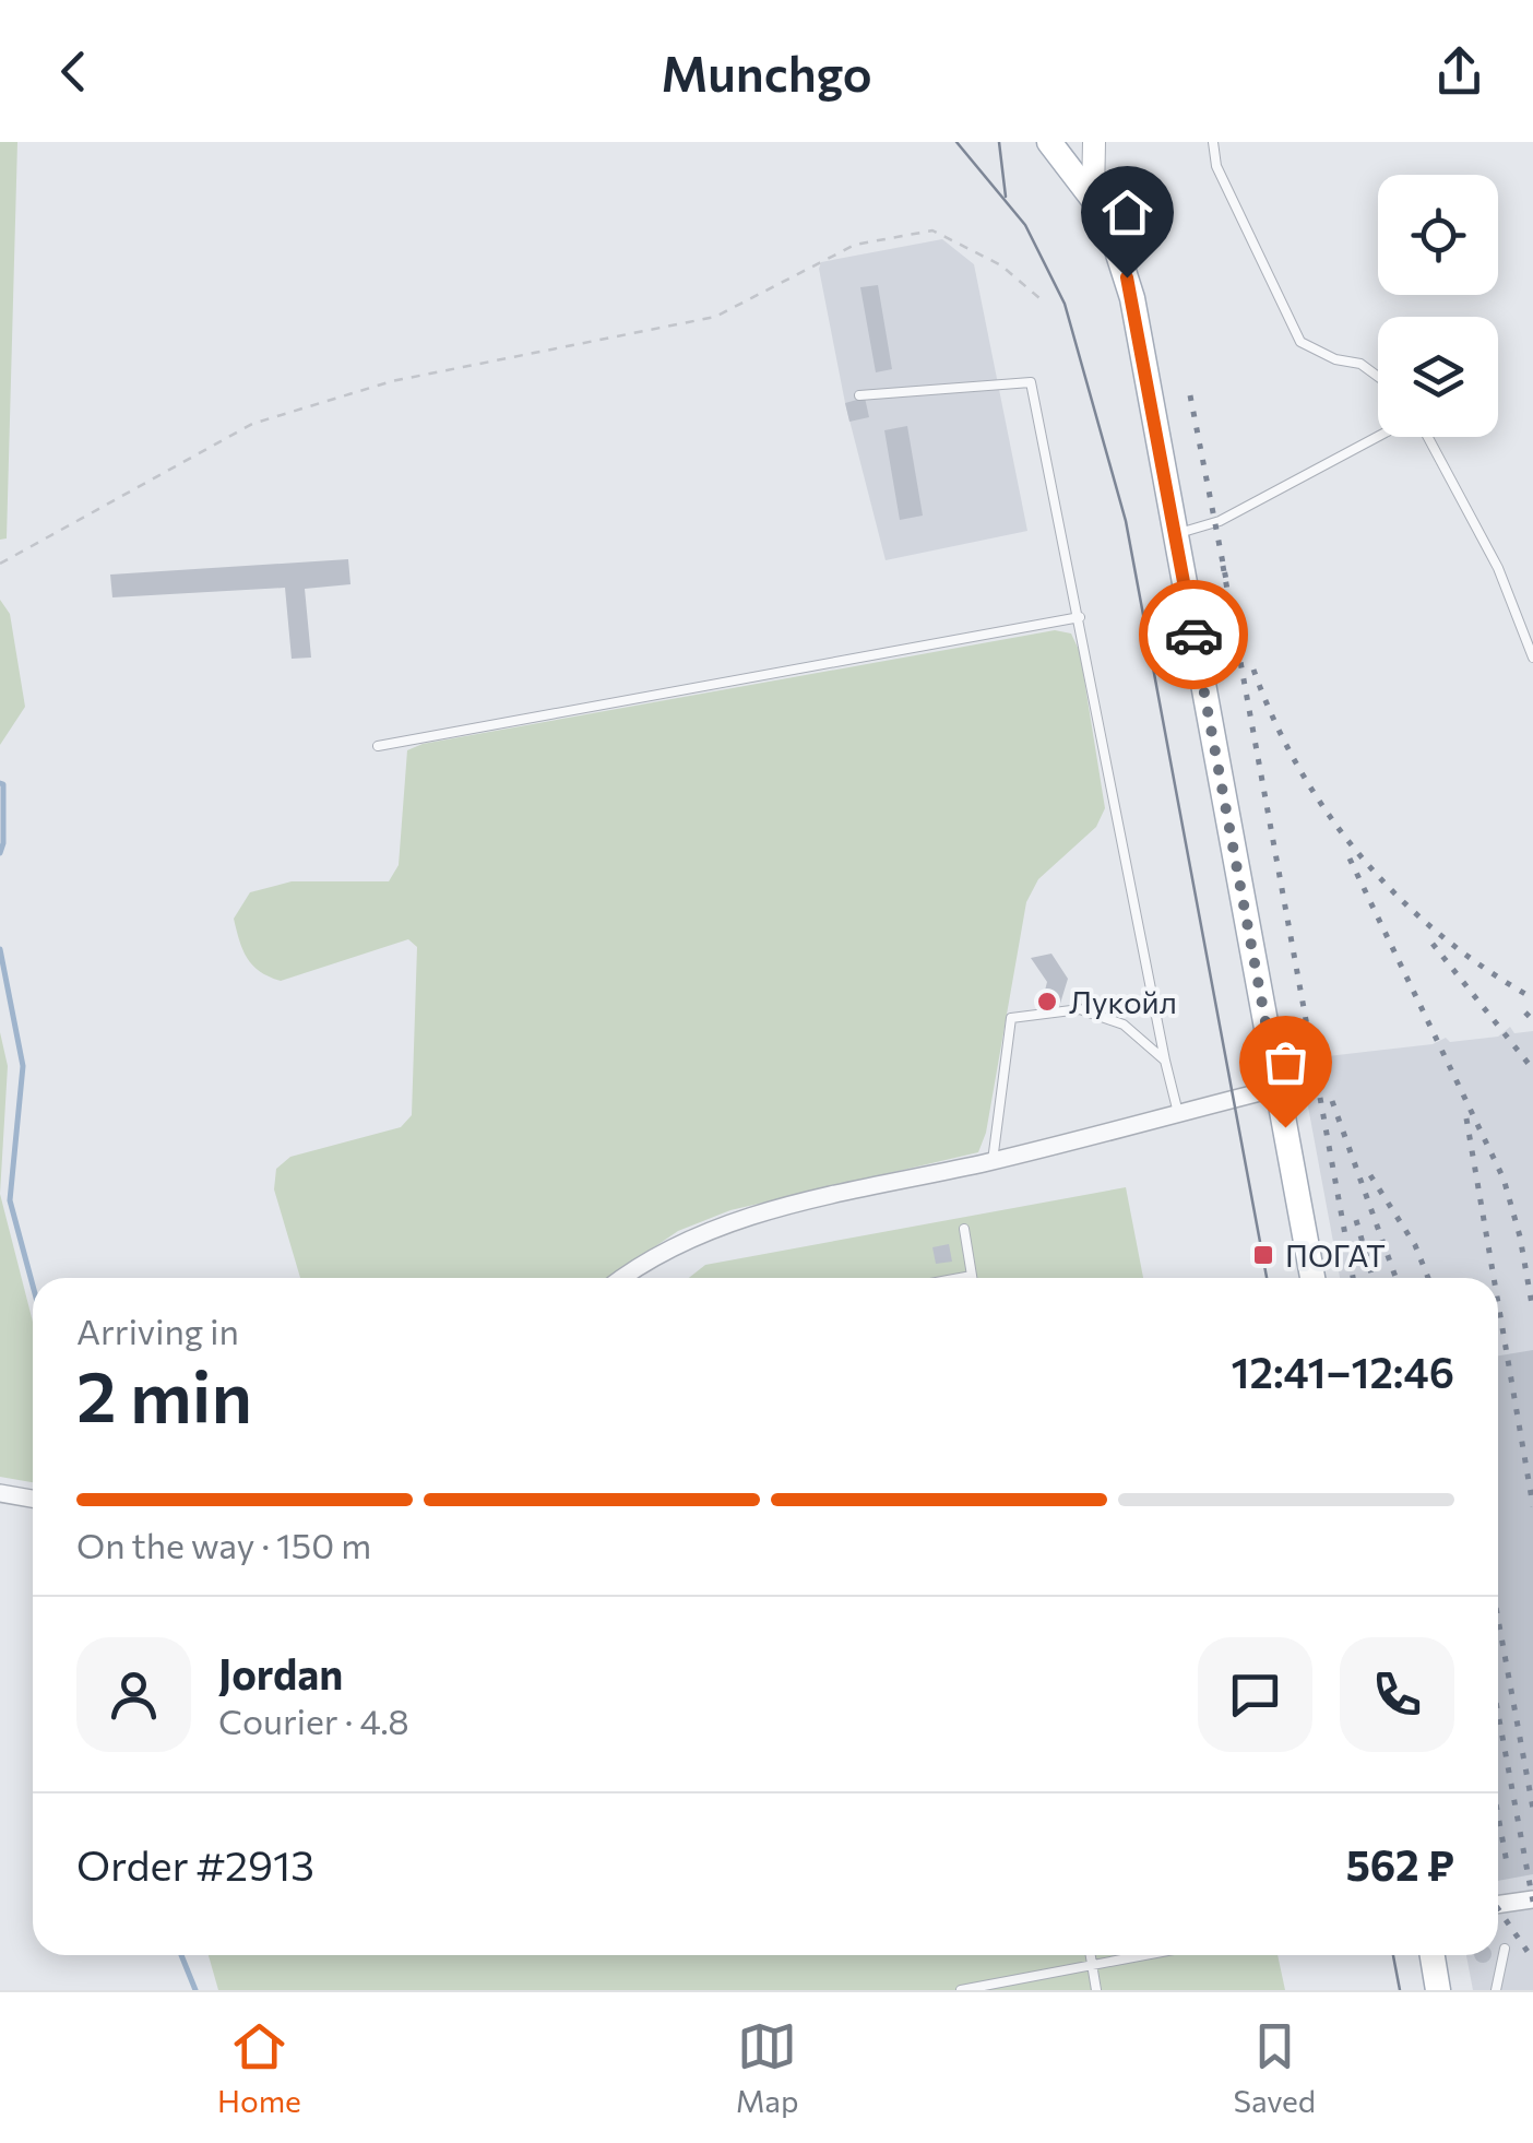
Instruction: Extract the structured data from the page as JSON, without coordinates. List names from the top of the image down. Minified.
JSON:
{"places":{"other":["Лукойл"],"transit":["ПОГАТ"]},"page":{"header":"Munchgo","heading":["2 min","Arriving in","12:41–12:46"],"panel":["Jordan","Courier · 4.8","Order #2913","562 ₽"],"bar":"On the way · 150 m","tabs":["Home","Map","Saved"]}}
